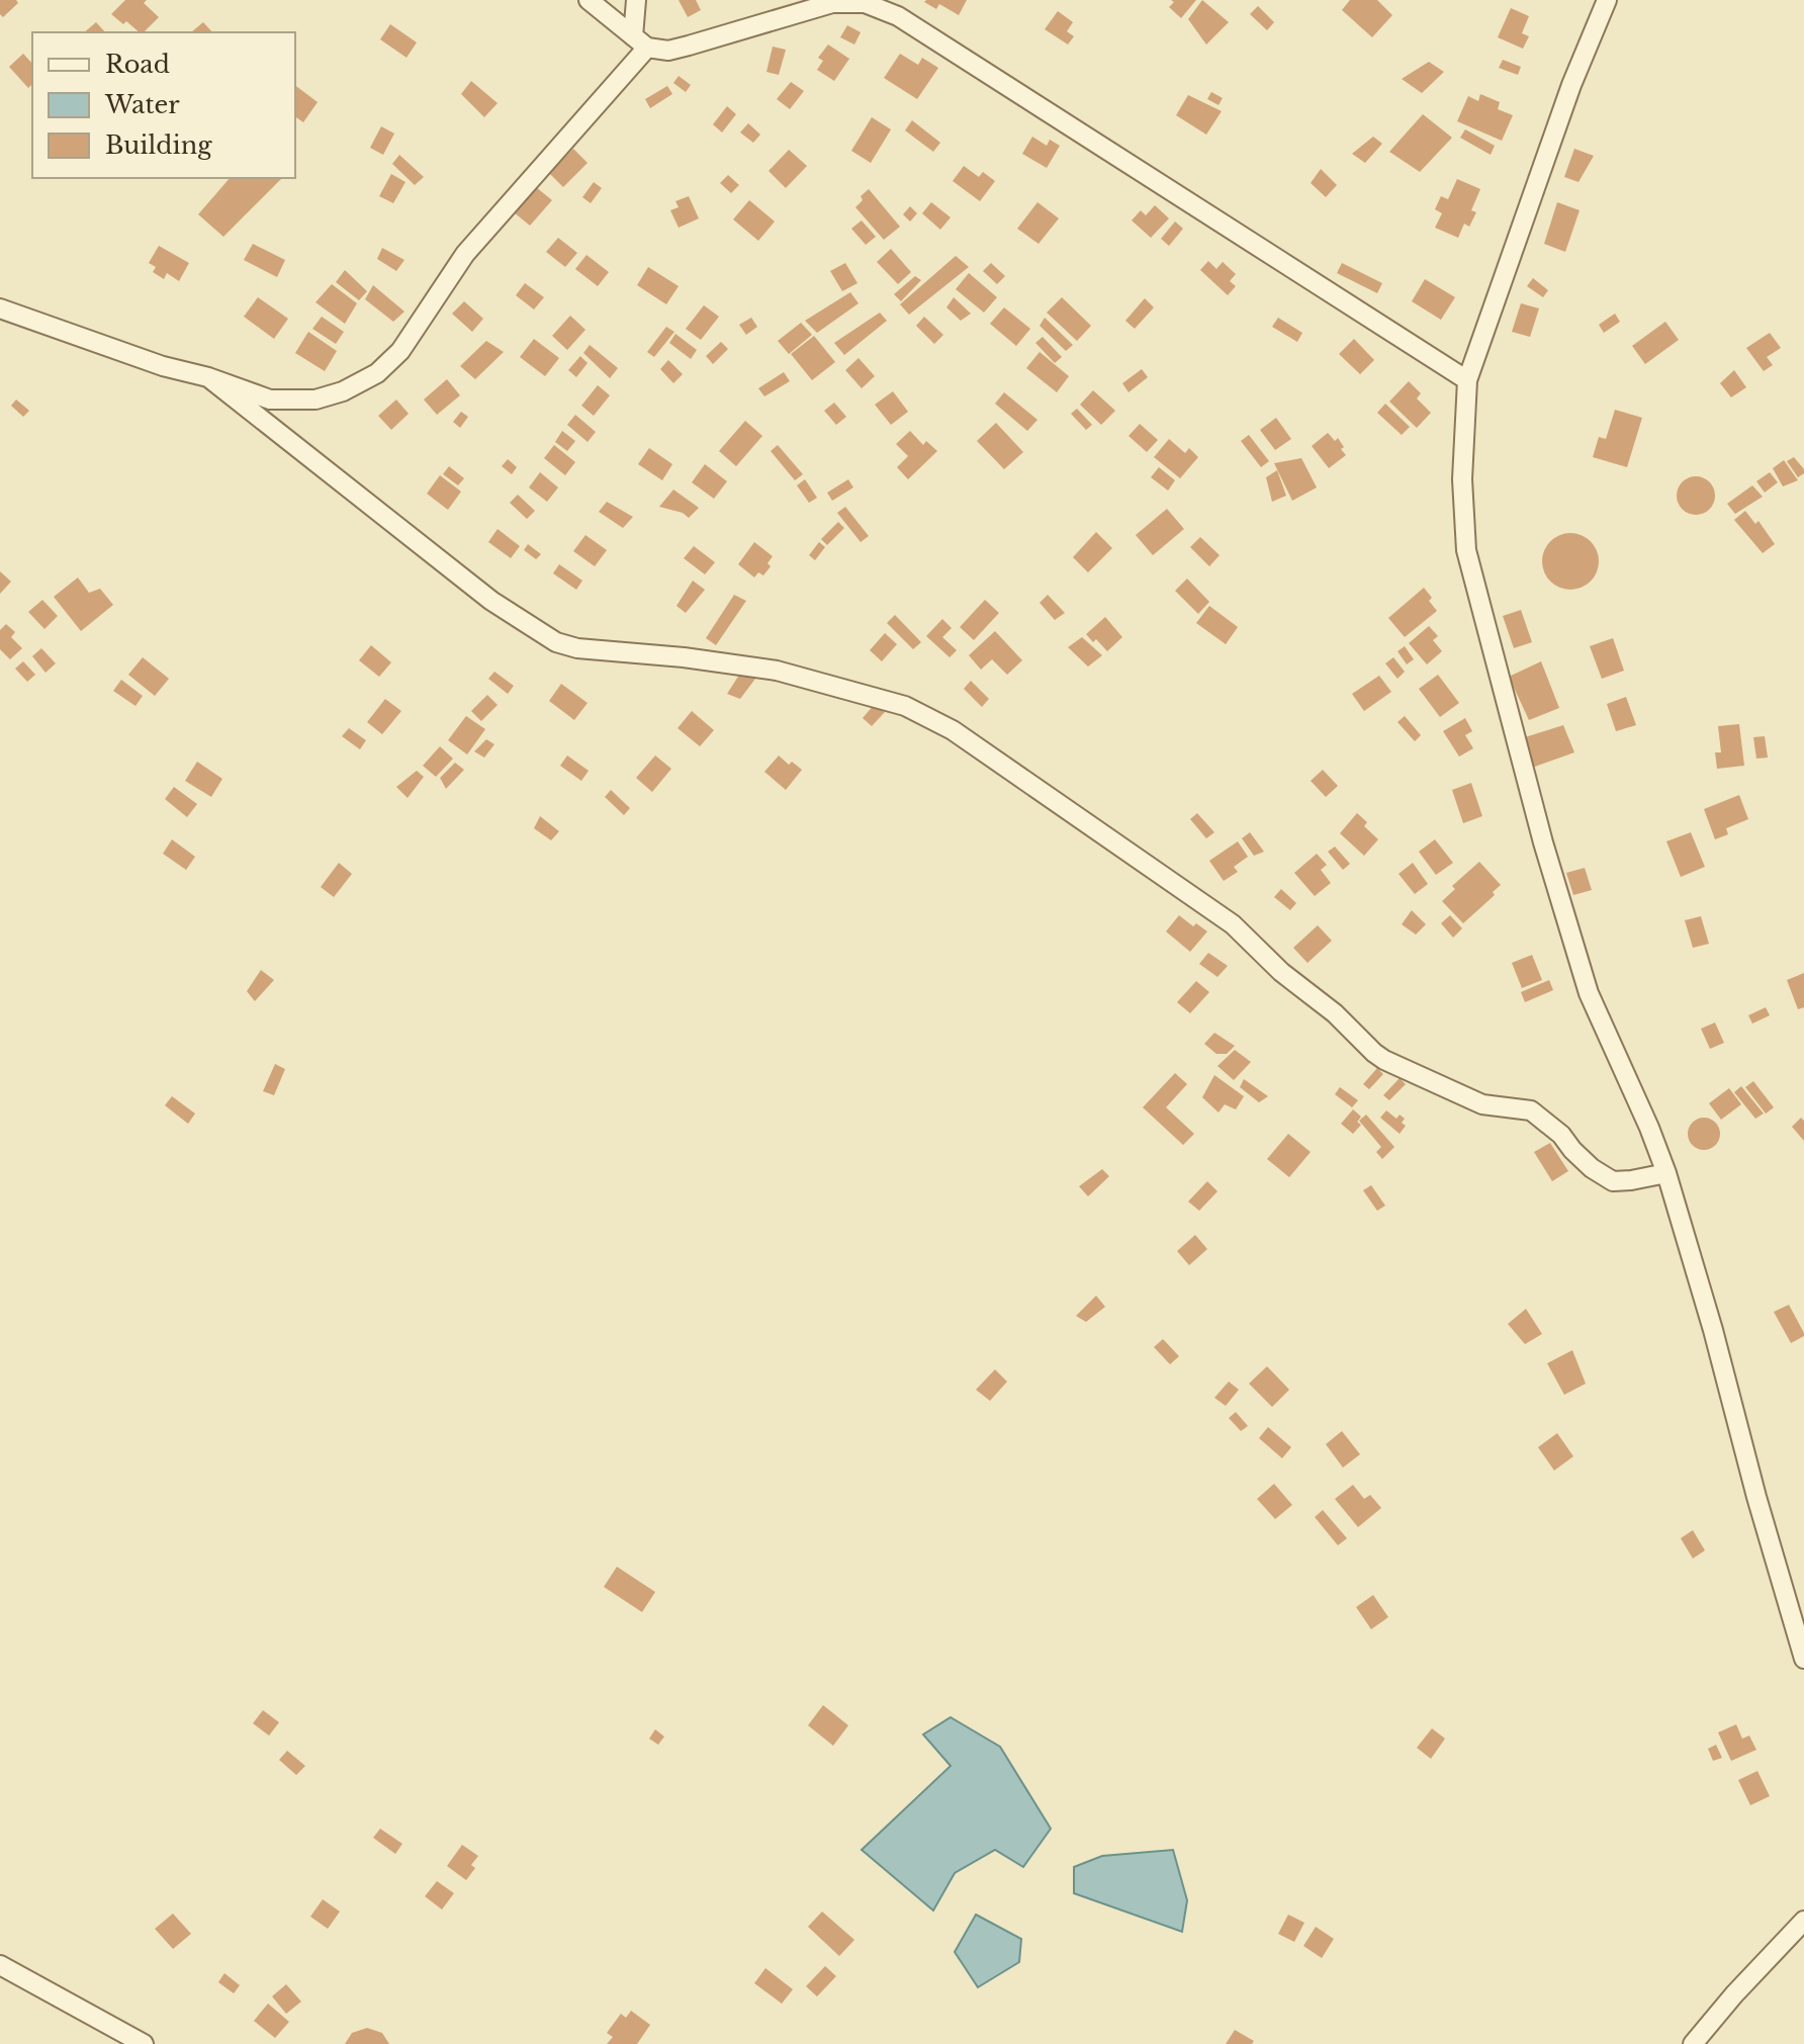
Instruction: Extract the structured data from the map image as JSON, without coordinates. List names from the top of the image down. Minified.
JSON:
{"legend":["Road","Water","Building"]}
